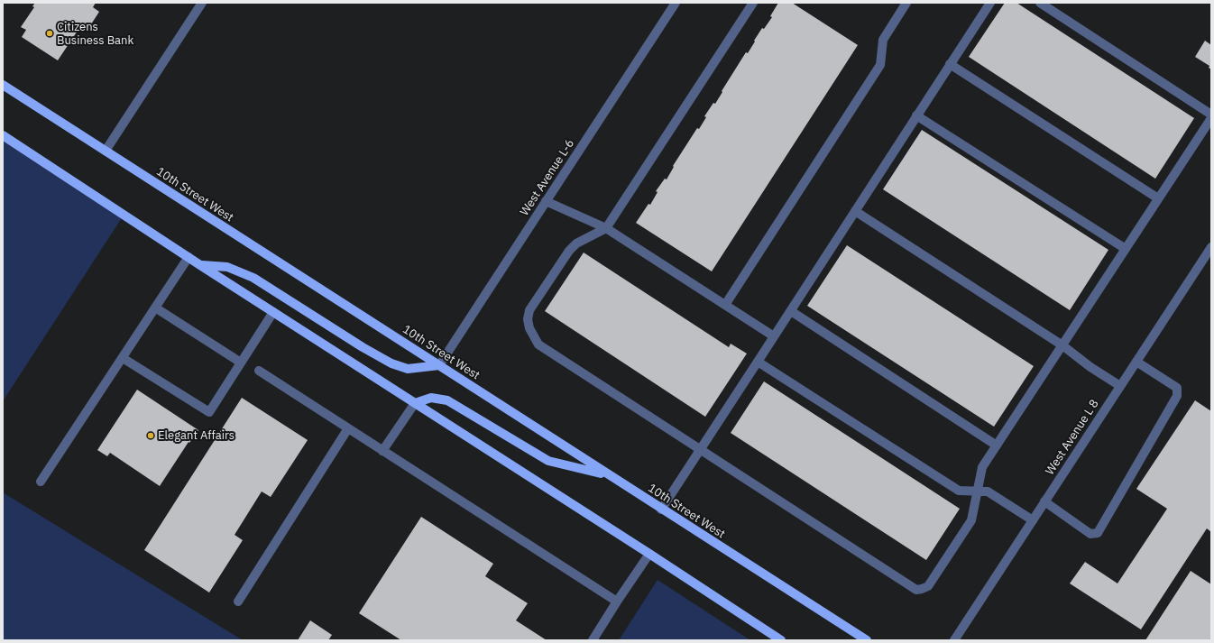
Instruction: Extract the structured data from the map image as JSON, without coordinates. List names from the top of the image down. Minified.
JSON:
{"streets":{"main road":["10th Street West"],"street":["West Avenue L-6","West Avenue L 8"]},"crossings":[["West Avenue L-6","10th Street West"]],"places":["Citizens Business Bank","Elegant Affairs"]}
